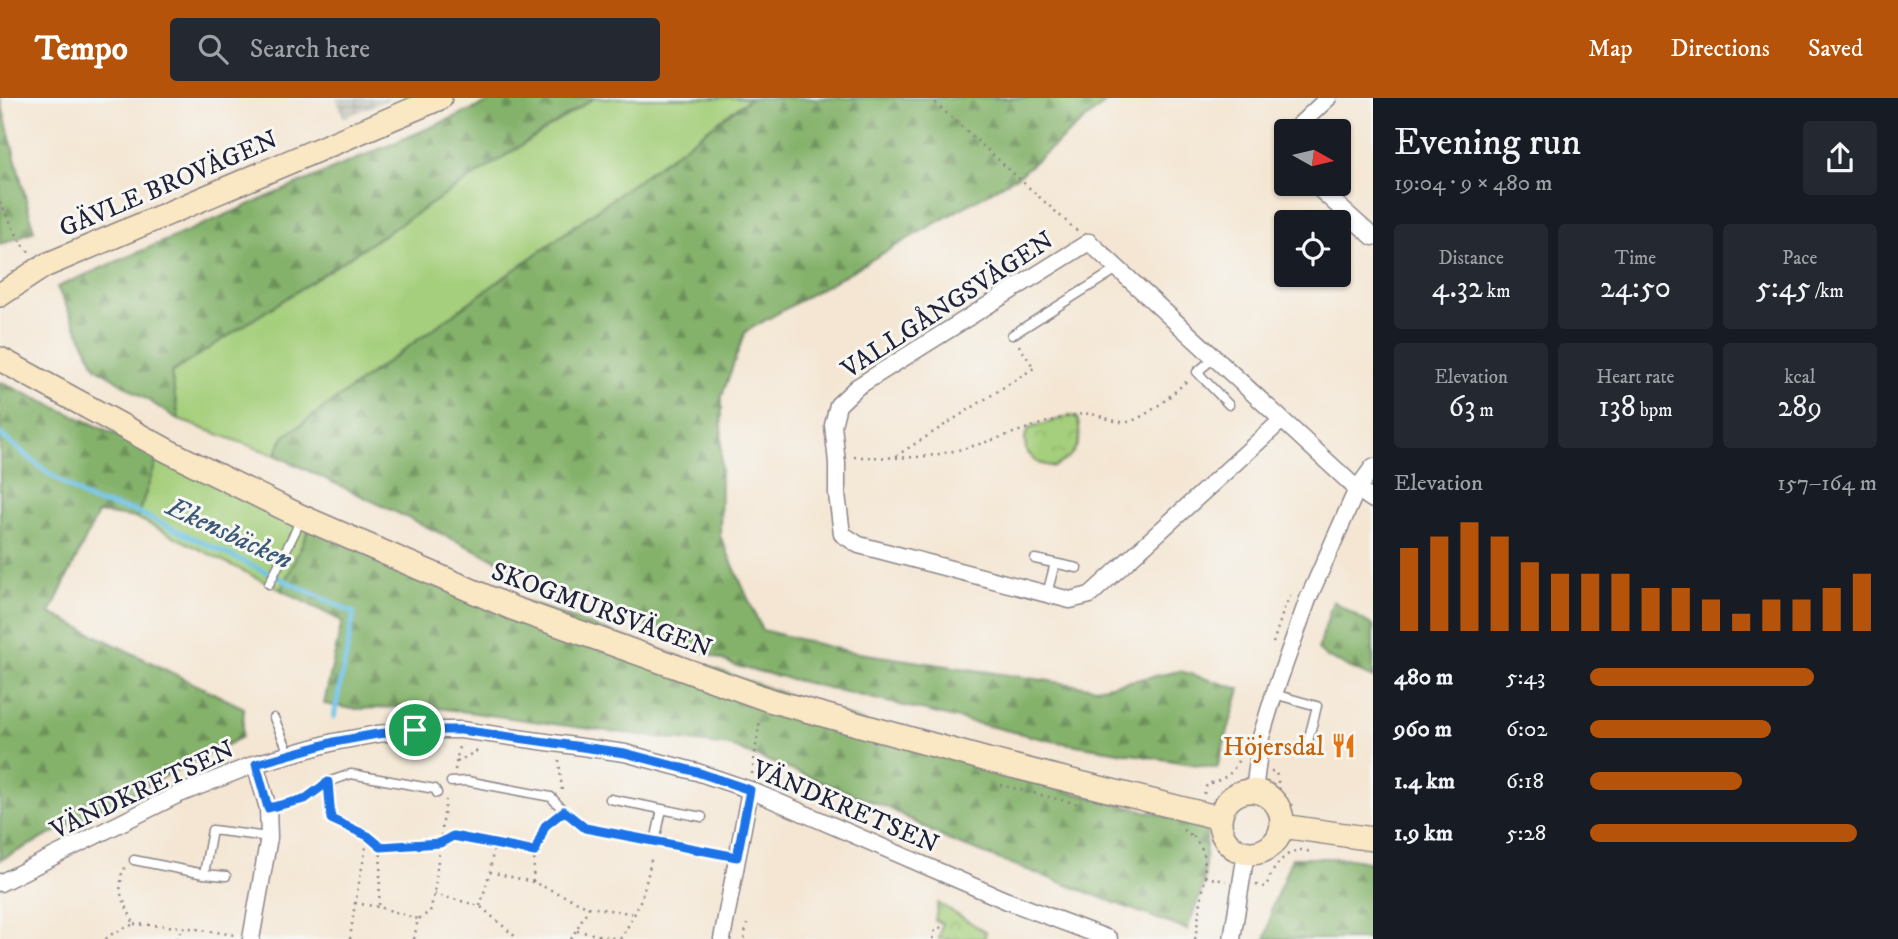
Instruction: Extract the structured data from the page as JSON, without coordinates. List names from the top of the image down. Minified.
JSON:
{"streets":{"street":["GÄVLE BROVÄGEN","VALLGÅNGSVÄGEN","SKOGMURSVÄGEN","VÄNDKRETSEN"]},"water":["Ekensbäcken"],"places":{"restaurant":["Höjersdal"]},"north":"right","page":{"header":"Tempo","search":"Search here","nav":["Map","Directions","Saved"],"heading":["Evening run","19:04 · 9 × 480 m"],"stats":[["Distance","4.32 km"],["Time","24:50"],["Pace","5:45 /km"],["Elevation","63 m"],["Heart rate","138 bpm"],["kcal","289"]],"chart":["Elevation","157–164 m"],"list":[{"name":"480 m","note":"5:43"},{"name":"960 m","note":"6:02"},{"name":"1.4 km","note":"6:18"},{"name":"1.9 km","note":"5:28"}]}}
